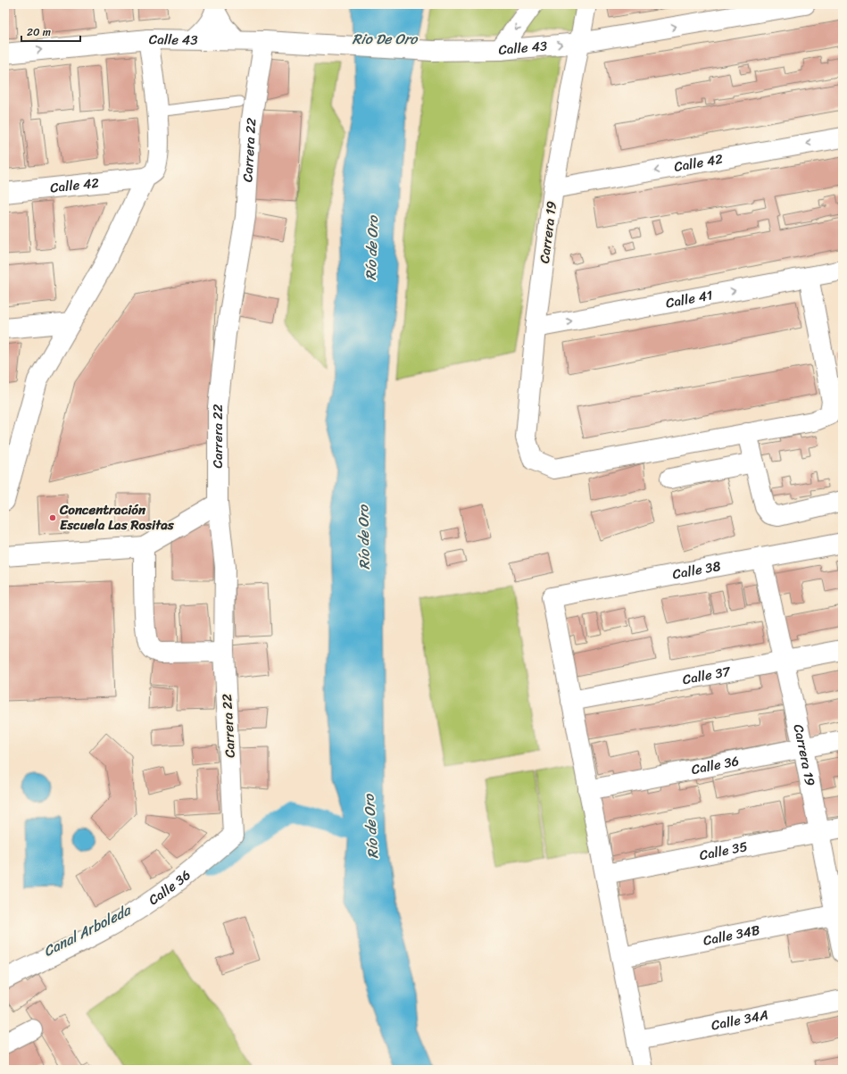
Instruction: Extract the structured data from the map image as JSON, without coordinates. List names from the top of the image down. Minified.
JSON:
{"streets":{"street":["Calle 43","Carrera 22","Calle 42","Carrera 19","Calle 41","Calle 38","Calle 37","Calle 36","Calle 35","Calle 34B","Calle 34A"]},"crossings":[["Calle 43","Carrera 22"],["Calle 43","Carrera 19"],["Carrera 22","Calle 36"],["Calle 42","Carrera 19"],["Carrera 19","Calle 41"],["Carrera 19","Calle 38"],["Carrera 19","Calle 37"],["Carrera 19","Calle 36"],["Carrera 19","Calle 35"],["Carrera 19","Calle 34B"],["Calle 38","Calle 37"]],"one_way":["Calle 43","Calle 42"],"water":["Rio De Oro","Río de Oro","Canal Arboleda"],"places":["Concentración Escuela Las Rositas"],"scale_bar":"20 m"}
